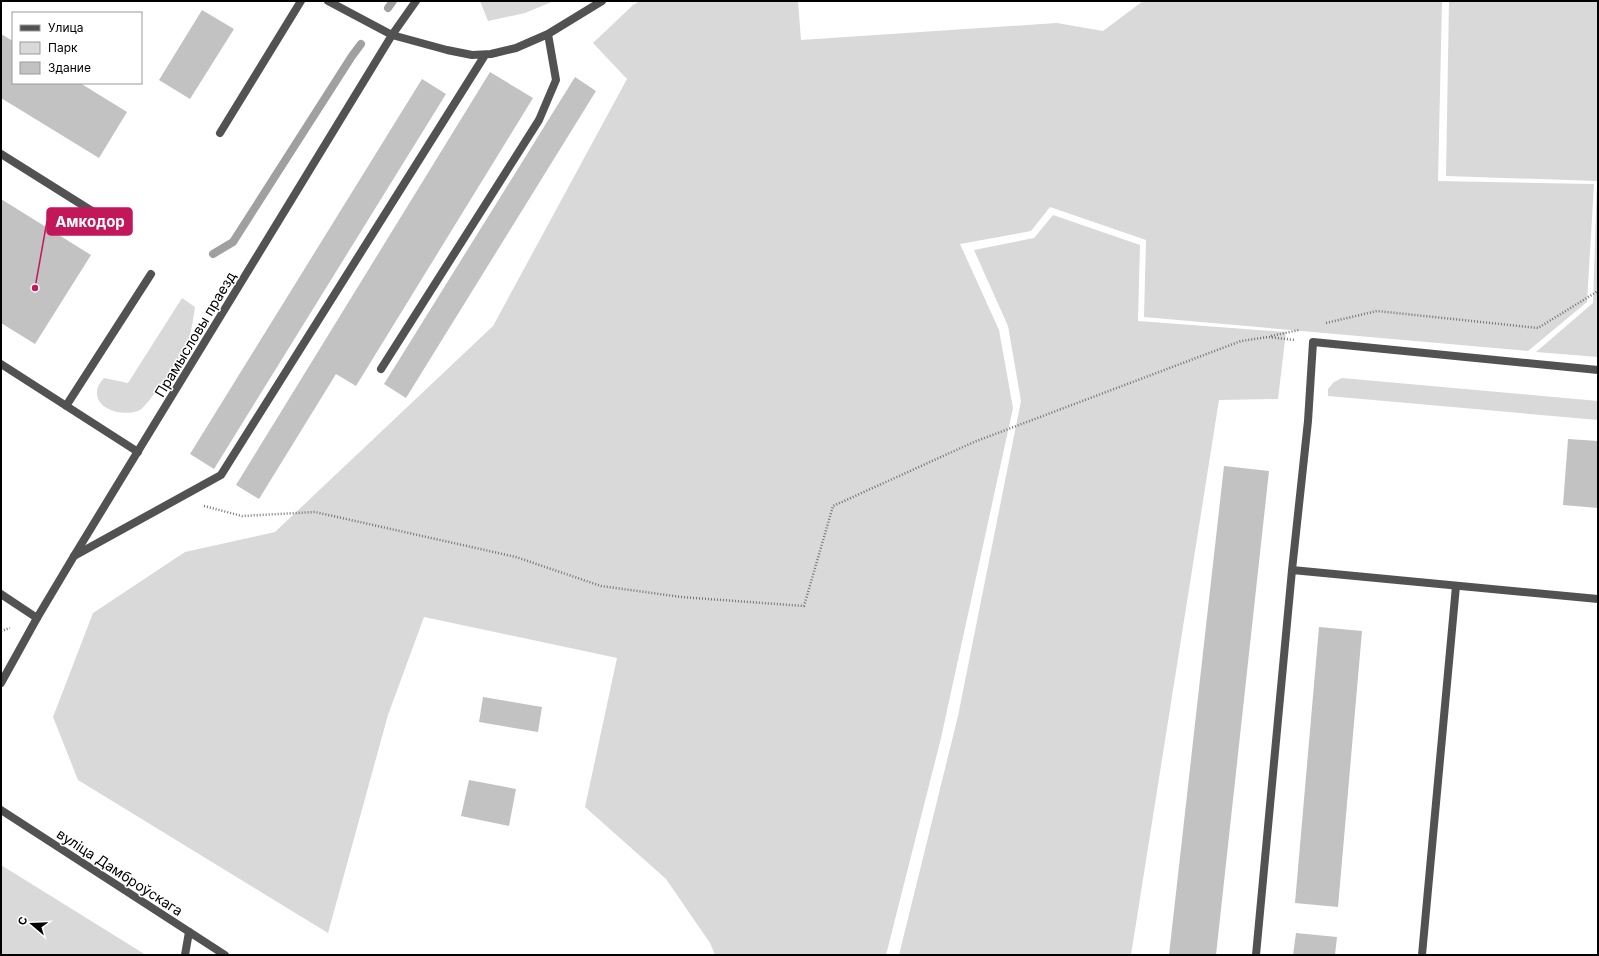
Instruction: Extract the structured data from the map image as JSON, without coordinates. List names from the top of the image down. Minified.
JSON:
{"streets":{"street":["Прамысловы праезд","вуліца Дамброўскага"]},"places":["Амкодор"],"legend":["Улица","Парк","Здание"],"north":"left"}
